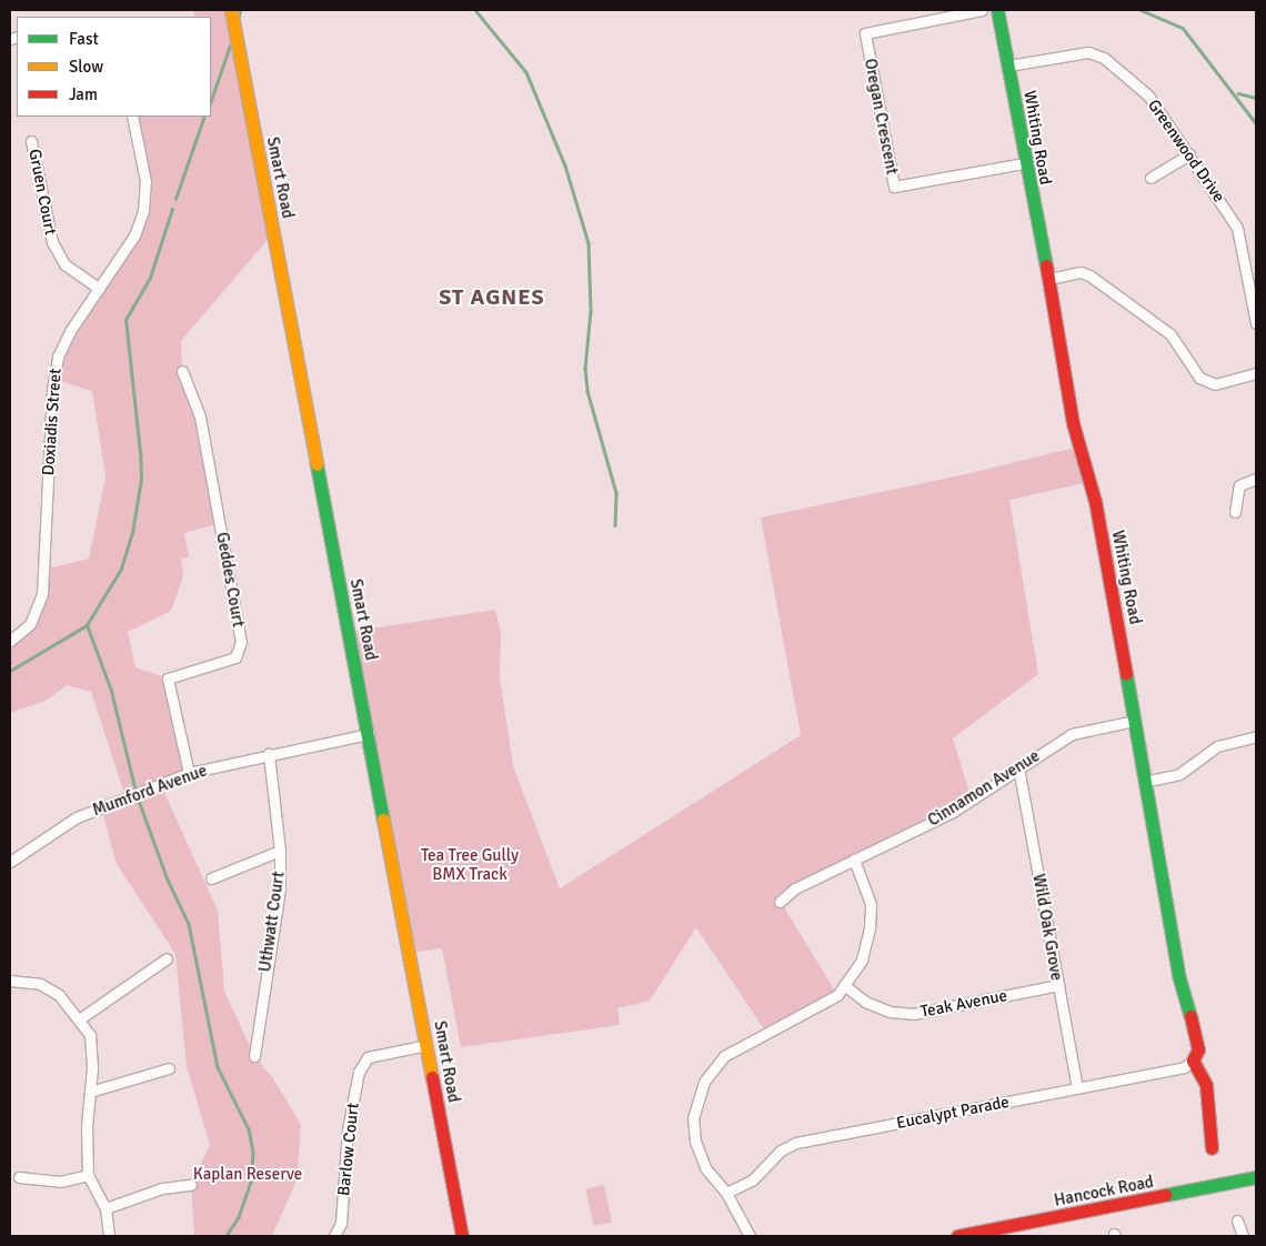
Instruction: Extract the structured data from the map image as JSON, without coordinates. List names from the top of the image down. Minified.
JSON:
{"streets":{"main road":["Whiting Road","Smart Road","Hancock Road"],"street":["Oregan Crescent","Greenwood Drive","Gruen Court","Doxiadis Street","Geddes Court","Cinnamon Avenue","Mumford Avenue","Uthwatt Court","Wild Oak Grove","Teak Avenue","Eucalypt Parade","Barlow Court"]},"crossings":[["Oregan Crescent","Whiting Road"],["Whiting Road","Greenwood Drive"],["Whiting Road","Cinnamon Avenue"],["Whiting Road","Eucalypt Parade"],["Smart Road","Mumford Avenue"],["Smart Road","Barlow Court"],["Gruen Court","Doxiadis Street"],["Geddes Court","Mumford Avenue"],["Cinnamon Avenue","Wild Oak Grove"],["Mumford Avenue","Uthwatt Court"],["Wild Oak Grove","Teak Avenue"],["Wild Oak Grove","Eucalypt Parade"]],"districts":["ST AGNES"],"parks":["Tea Tree Gully BMX Track","Kaplan Reserve"],"legend":["Fast","Slow","Jam"]}
